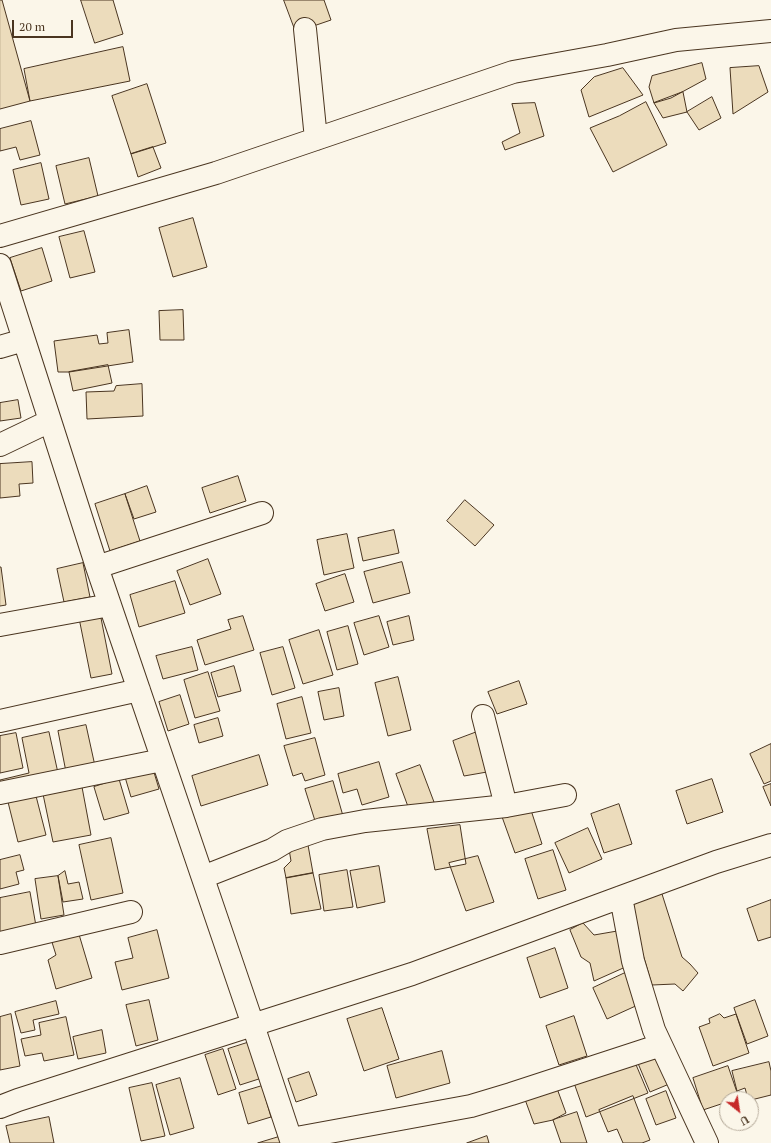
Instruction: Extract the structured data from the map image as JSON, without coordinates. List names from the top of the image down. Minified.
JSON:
{"scale_bar":"20 m","north":"bottom right"}
